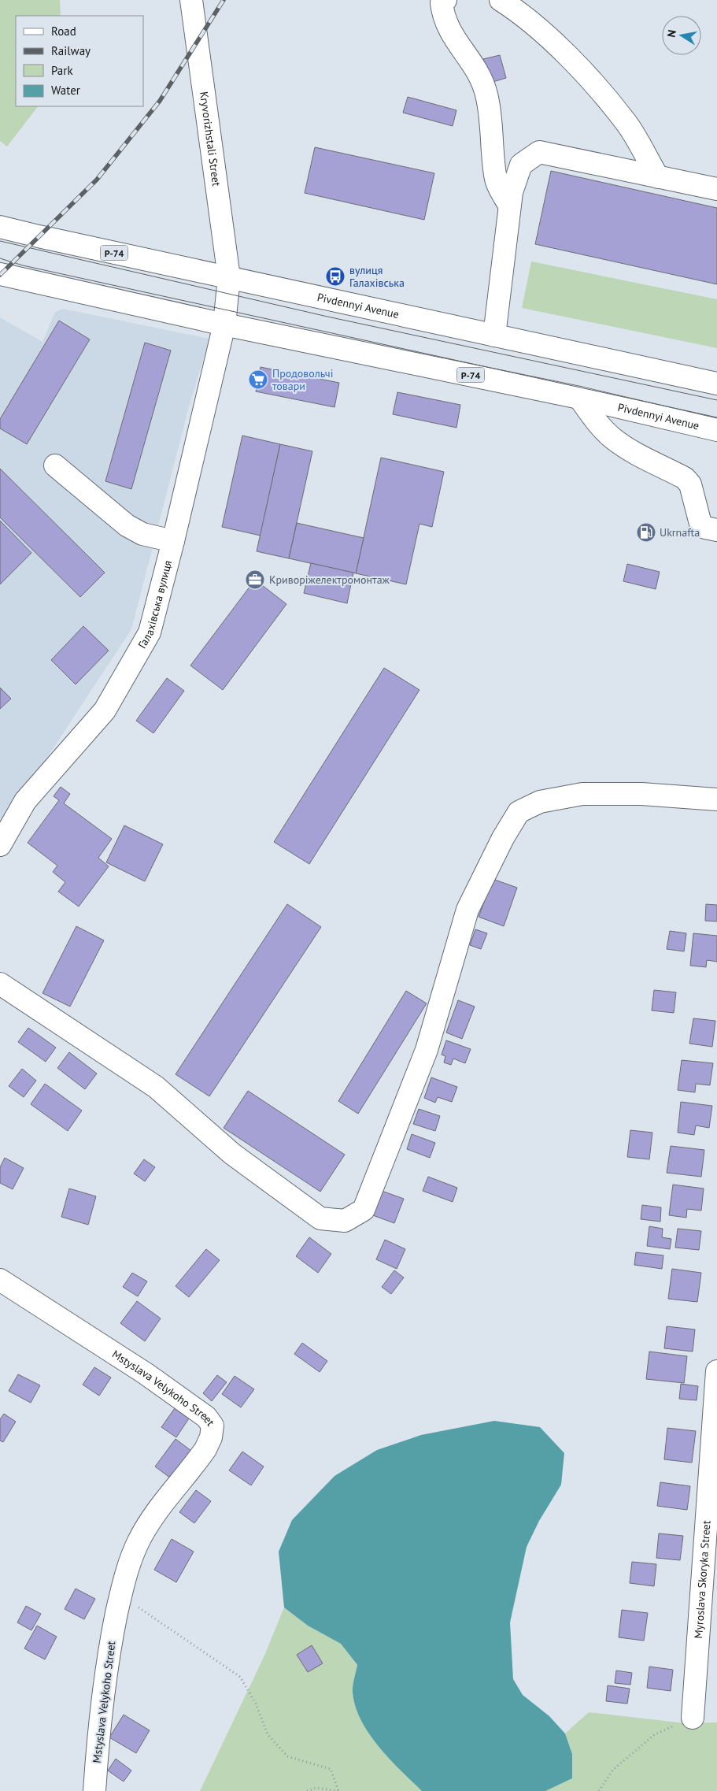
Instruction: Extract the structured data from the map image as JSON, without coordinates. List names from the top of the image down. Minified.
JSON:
{"streets":{"street":["Kryvorizhstali Street","Р-74","Pivdennyi Avenue","Галахівська вулиця","Mstyslava Velykoho Street","Myroslava Skoryka Street"]},"crossings":[["Kryvorizhstali Street","Pivdennyi Avenue"],["Kryvorizhstali Street","Галахівська вулиця"],["Pivdennyi Avenue","Галахівська вулиця"]],"places":{"bus stop":["вулиця Галахівська"],"supermarket":["Продовольчі товари"],"fuel station":["Ukrnafta"],"office":["Криворіжелектромонтаж"]},"legend":["Road","Railway","Park","Water"],"north":"left"}
